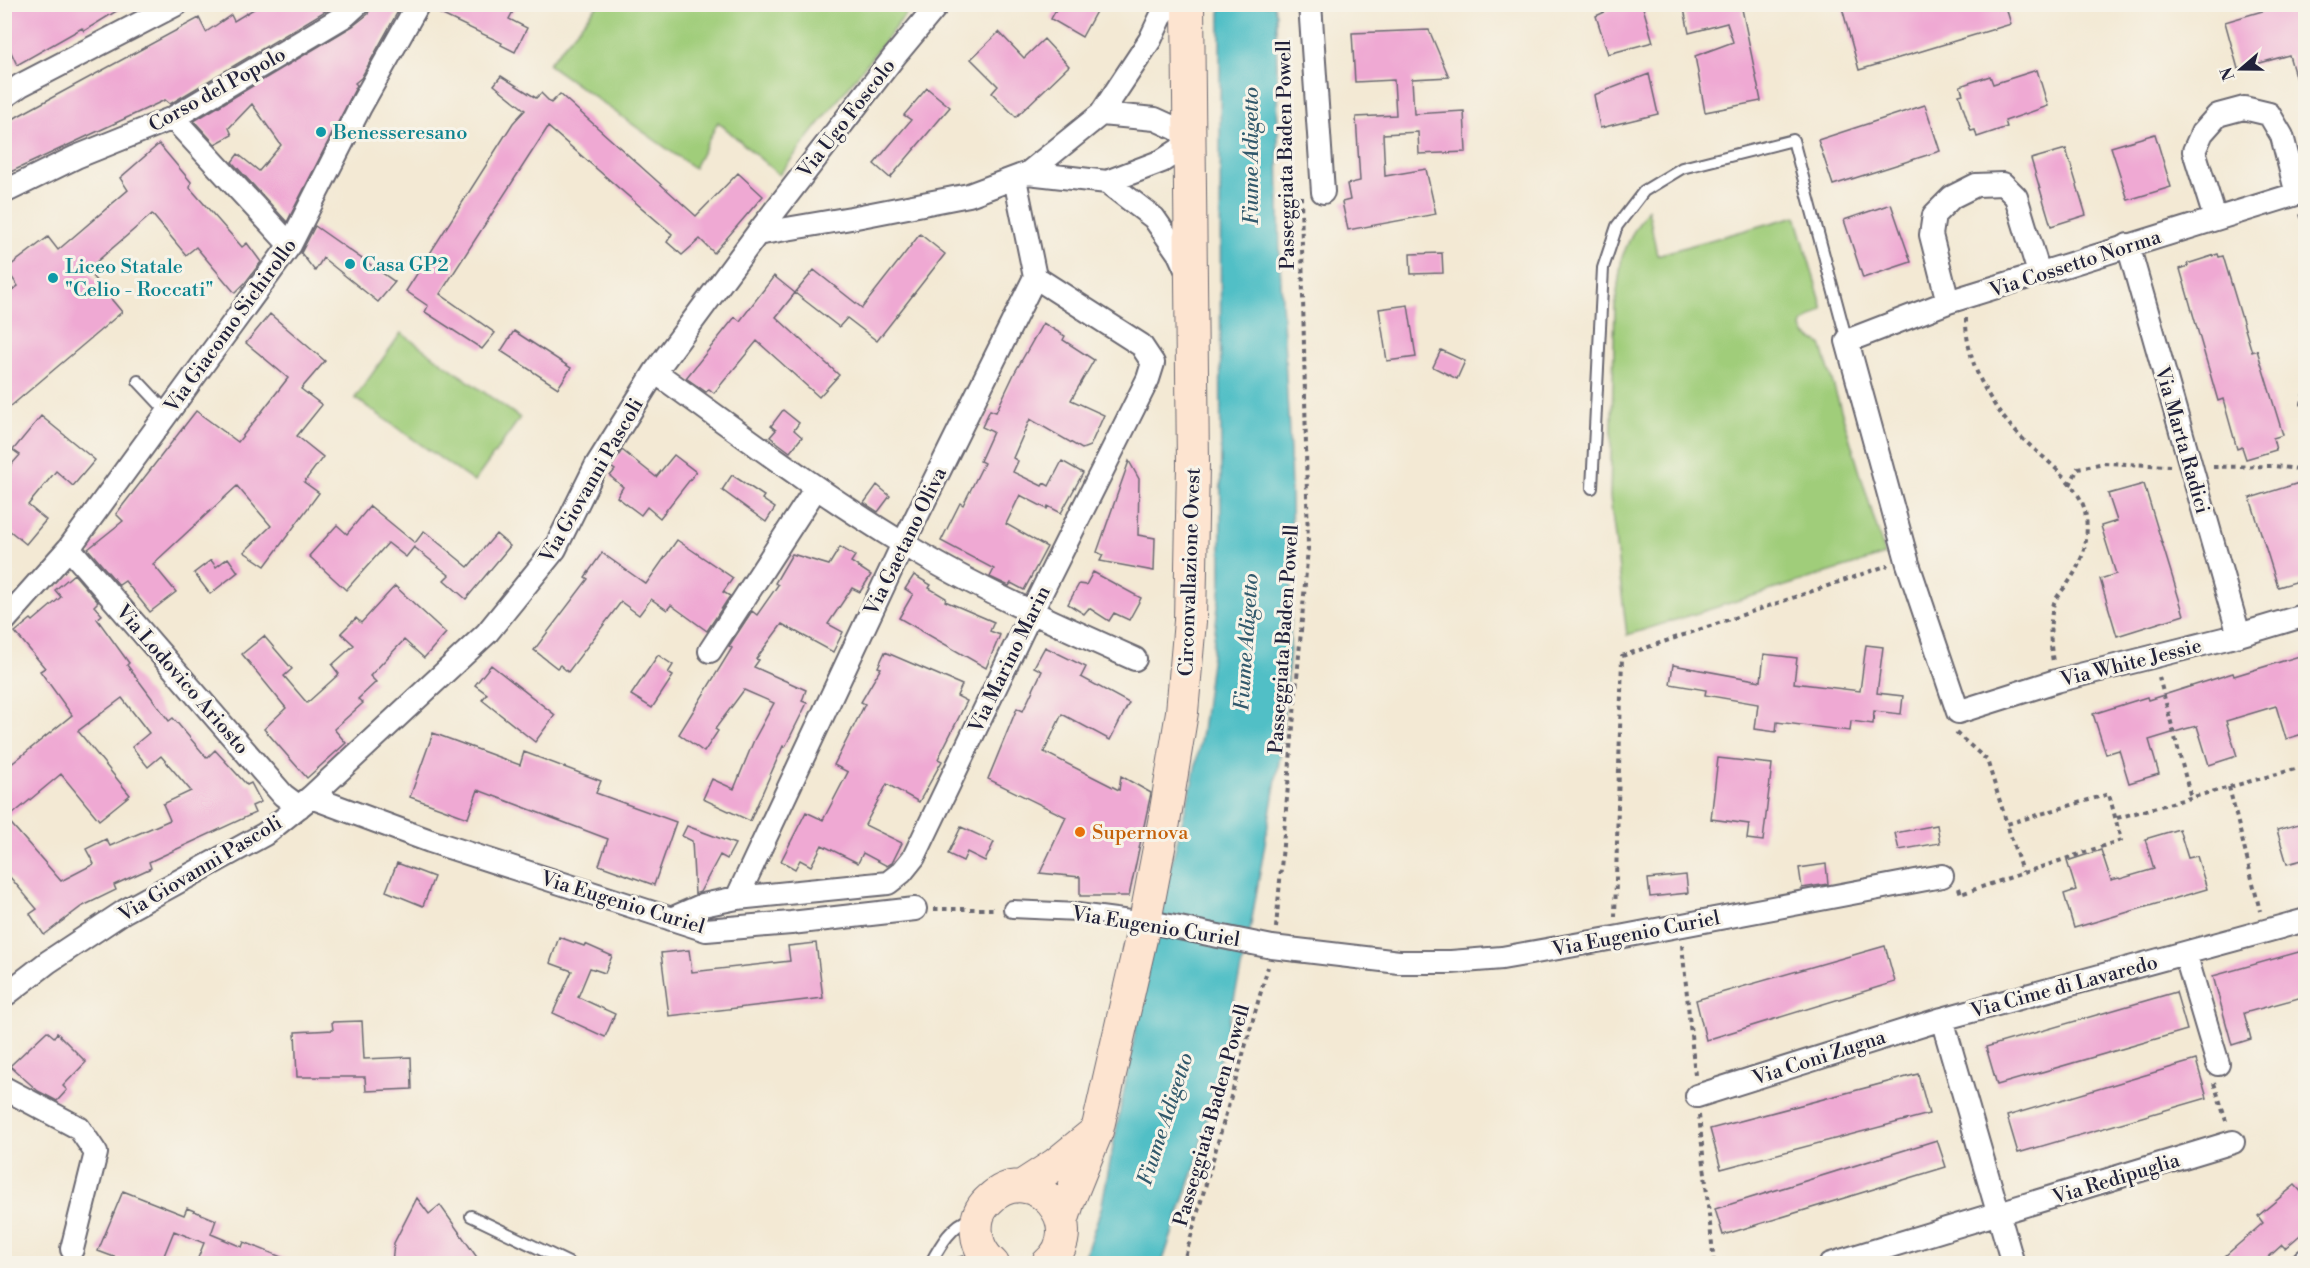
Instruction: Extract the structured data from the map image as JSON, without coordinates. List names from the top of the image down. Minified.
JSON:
{"streets":{"main road":["Circonvallazione Ovest"],"street":["Corso del Popolo","Via Ugo Foscolo","Via Cossetto Norma","Via Giacomo Sichirollo","Via Marta Radici","Via Giovanni Pascoli","Via Gaetano Oliva","Via Marino Marin","Via White Jessie","Via Lodovico Ariosto","Via Eugenio Curiel","Via Cime di Lavaredo","Via Coni Zugna","Via Redipuglia"],"path":["Passeggiata Baden Powell"]},"crossings":[["Via Ugo Foscolo","Via Giovanni Pascoli"],["Passeggiata Baden Powell","Via Eugenio Curiel"],["Via Cossetto Norma","Via Marta Radici"],["Via Giacomo Sichirollo","Via Lodovico Ariosto"],["Via Marta Radici","Via White Jessie"],["Via Giovanni Pascoli","Via Lodovico Ariosto"],["Via Giovanni Pascoli","Via Eugenio Curiel"],["Via Gaetano Oliva","Via Marino Marin"],["Circonvallazione Ovest","Via Eugenio Curiel"],["Via Marino Marin","Via Eugenio Curiel"],["Via Lodovico Ariosto","Via Eugenio Curiel"],["Via Cime di Lavaredo","Via Coni Zugna"]],"water":["Fiume Adigetto"],"places":["Benesseresano","Casa GP2","Liceo Statale \"Celio - Roccati\"","Supernova"],"north":"left"}
